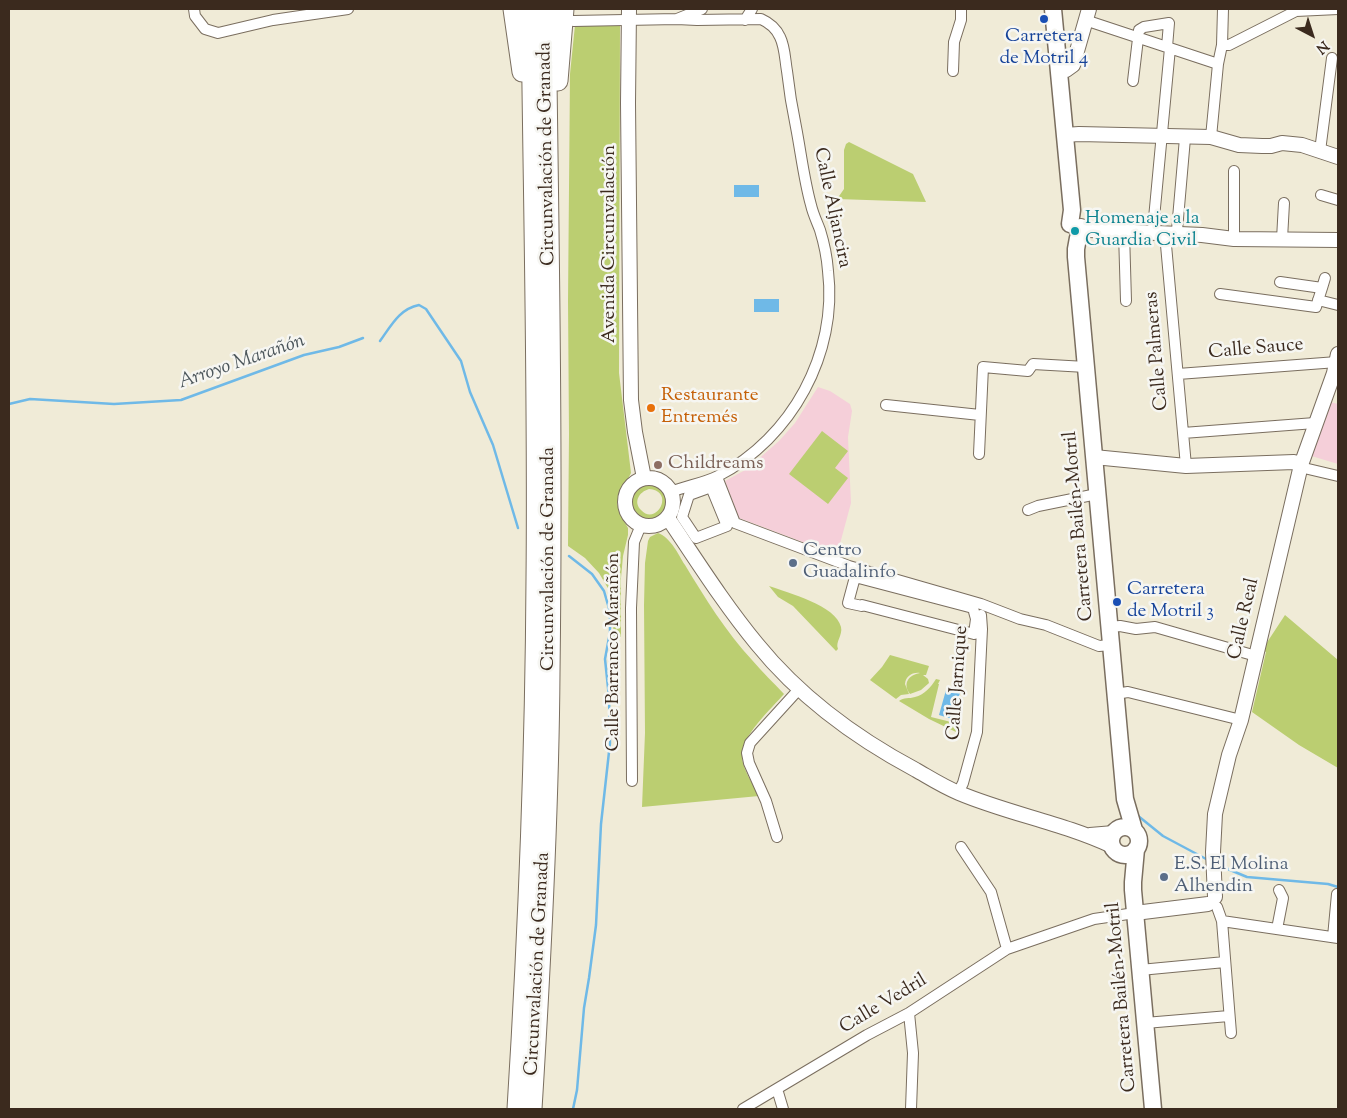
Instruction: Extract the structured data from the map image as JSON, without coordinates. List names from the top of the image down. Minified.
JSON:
{"streets":{"highway":["Circunvalación de Granada"],"main road":["Carretera Bailén-Motril"],"street":["Calle Aljancira","Avenida Circunvalación","Calle Sauce","Calle Palmeras","Calle Real","Calle Barranco Marañón","Calle Jarnique","Calle Vedril"]},"crossings":[["Calle Aljancira","Avenida Circunvalación"],["Calle Aljancira","Calle Barranco Marañón"],["Avenida Circunvalación","Calle Barranco Marañón"],["Calle Sauce","Calle Palmeras"],["Calle Sauce","Calle Real"],["Carretera Bailén-Motril","Calle Vedril"]],"water":["Arroyo Marañón"],"places":["Carretera de Motril 4","Homenaje a la Guardia Civil","Restaurante Entremés","Childreams","Centro Guadalinfo","Carretera de Motril 3","E.S. El Molina Alhendin"],"north":"bottom right"}
